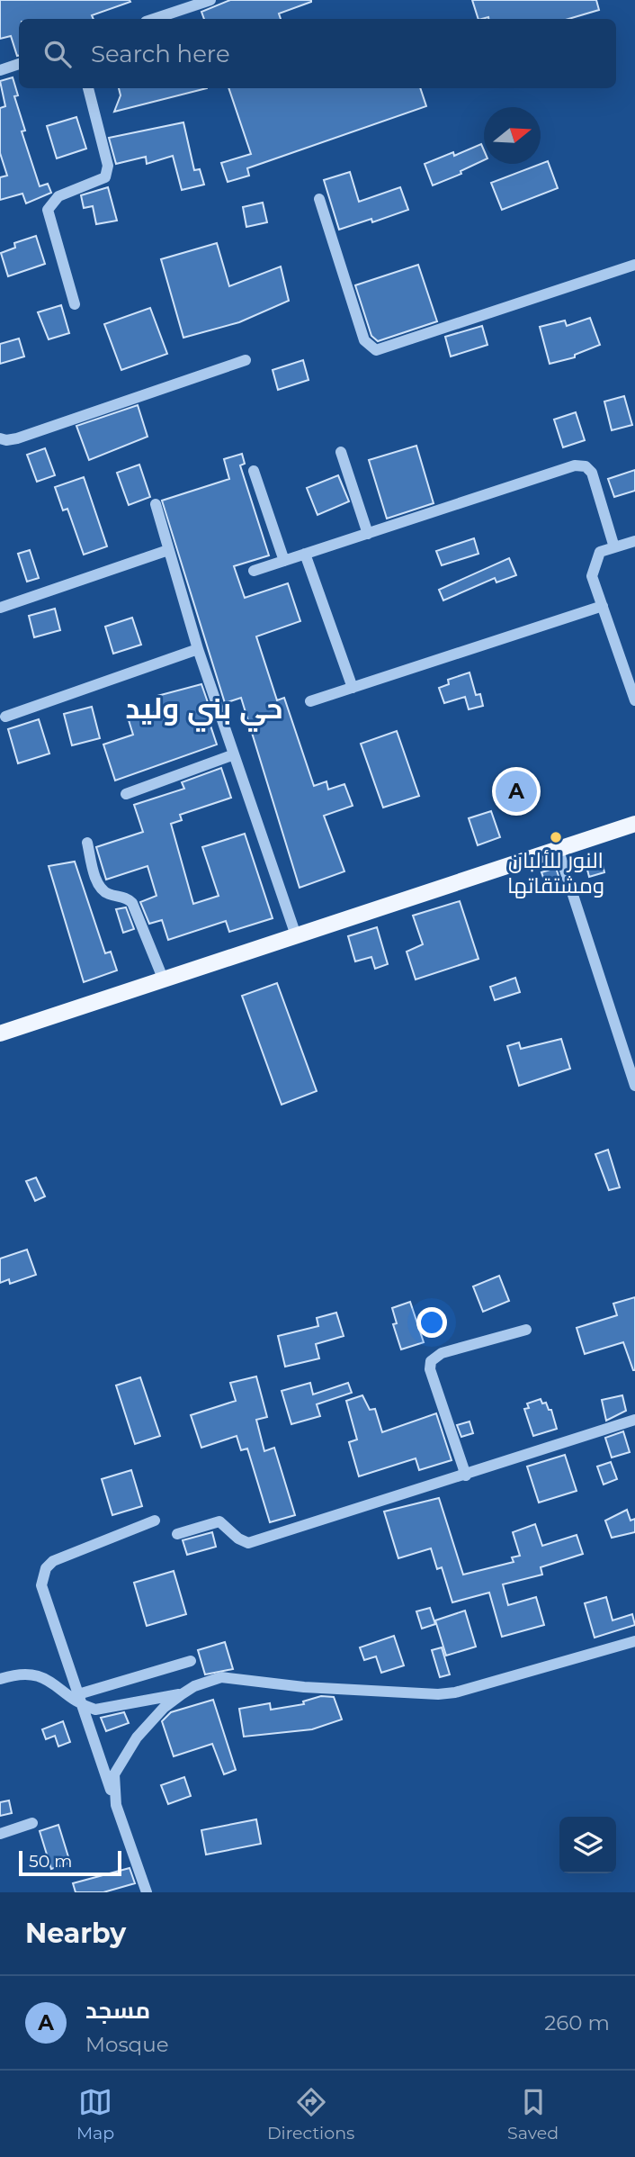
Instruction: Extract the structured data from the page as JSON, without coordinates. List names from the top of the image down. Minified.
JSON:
{"districts":["حي بني وليد"],"places":["النور للألبان ومشتقاتها"],"scale_bar":"50 m","north":"right","page":{"search":"Search here","pins":"A","scale":"50 m","heading":"Nearby","list":[{"mark":"A","name":"مسجد","note":"Mosque","value":"260 m"}],"nav":["Map","Directions","Saved"]}}
